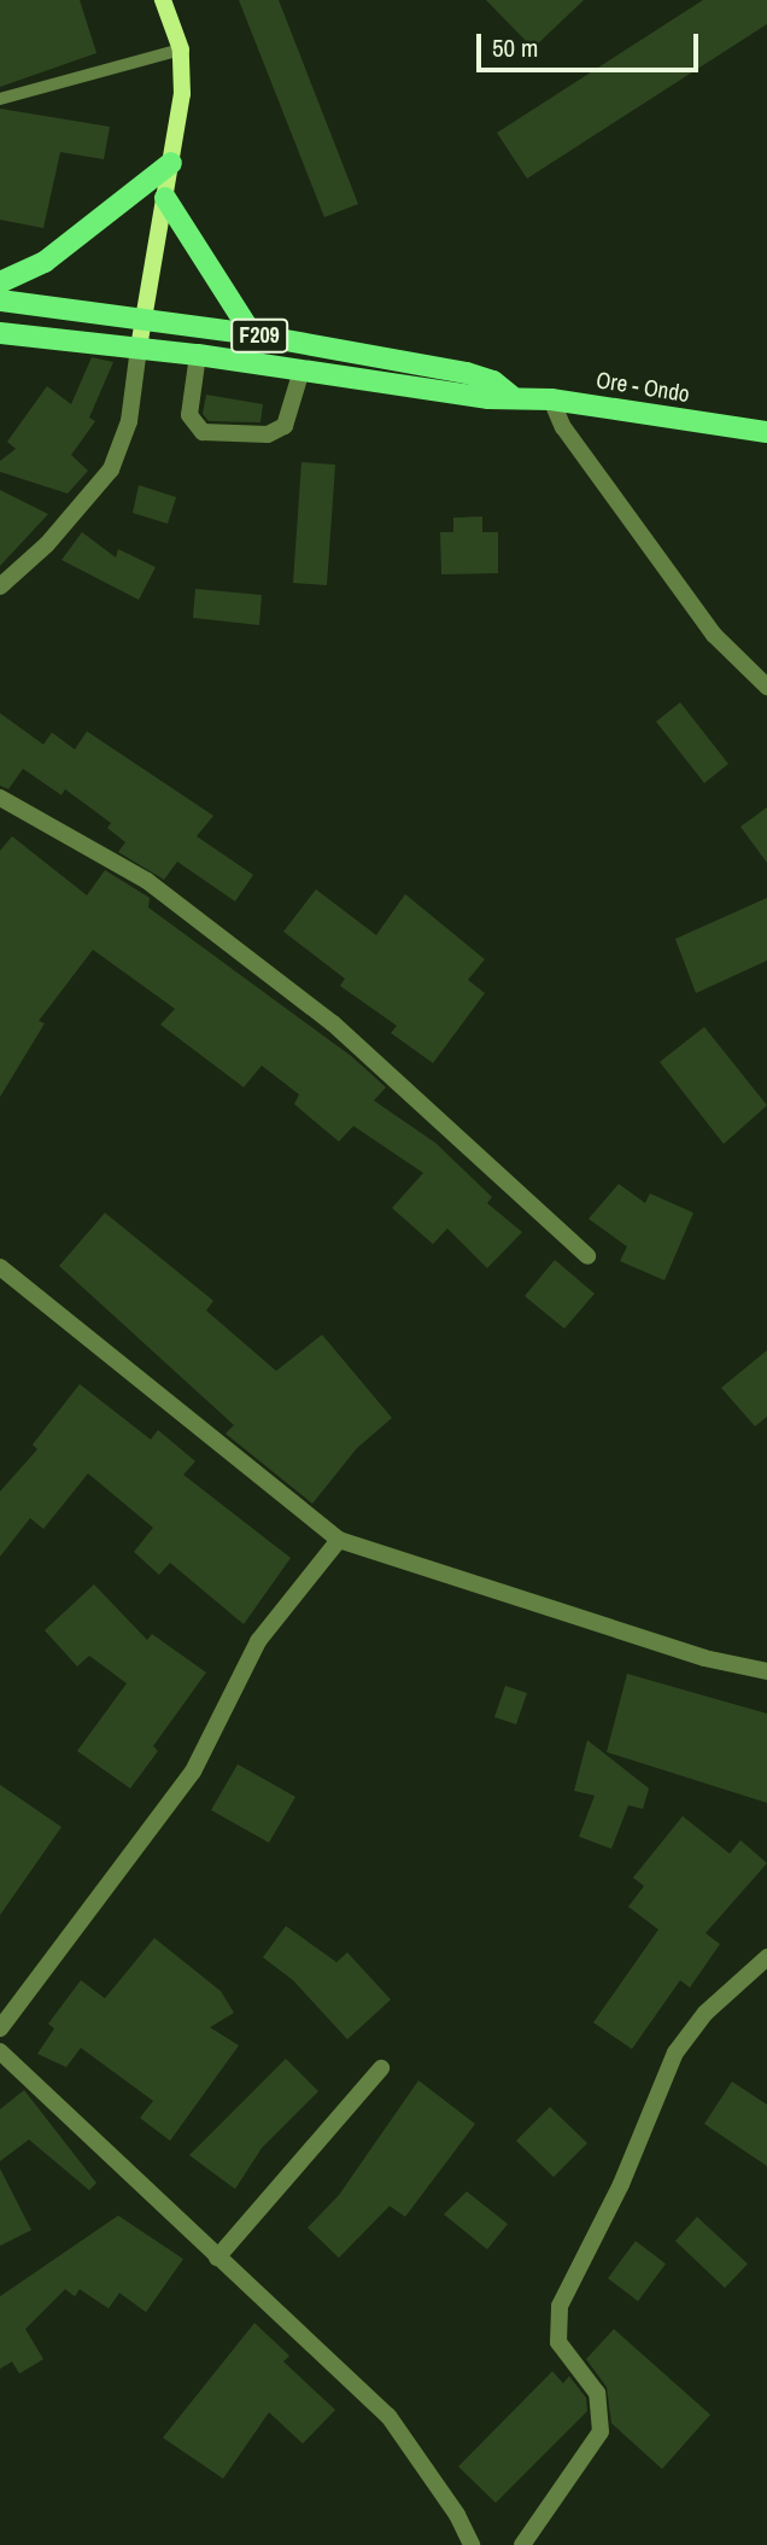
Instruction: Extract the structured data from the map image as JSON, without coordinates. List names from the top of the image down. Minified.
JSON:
{"streets":{"main road":["F209","Ore - Ondo"]},"crossings":[["F209","Ore - Ondo"]],"scale_bar":"50 m"}
